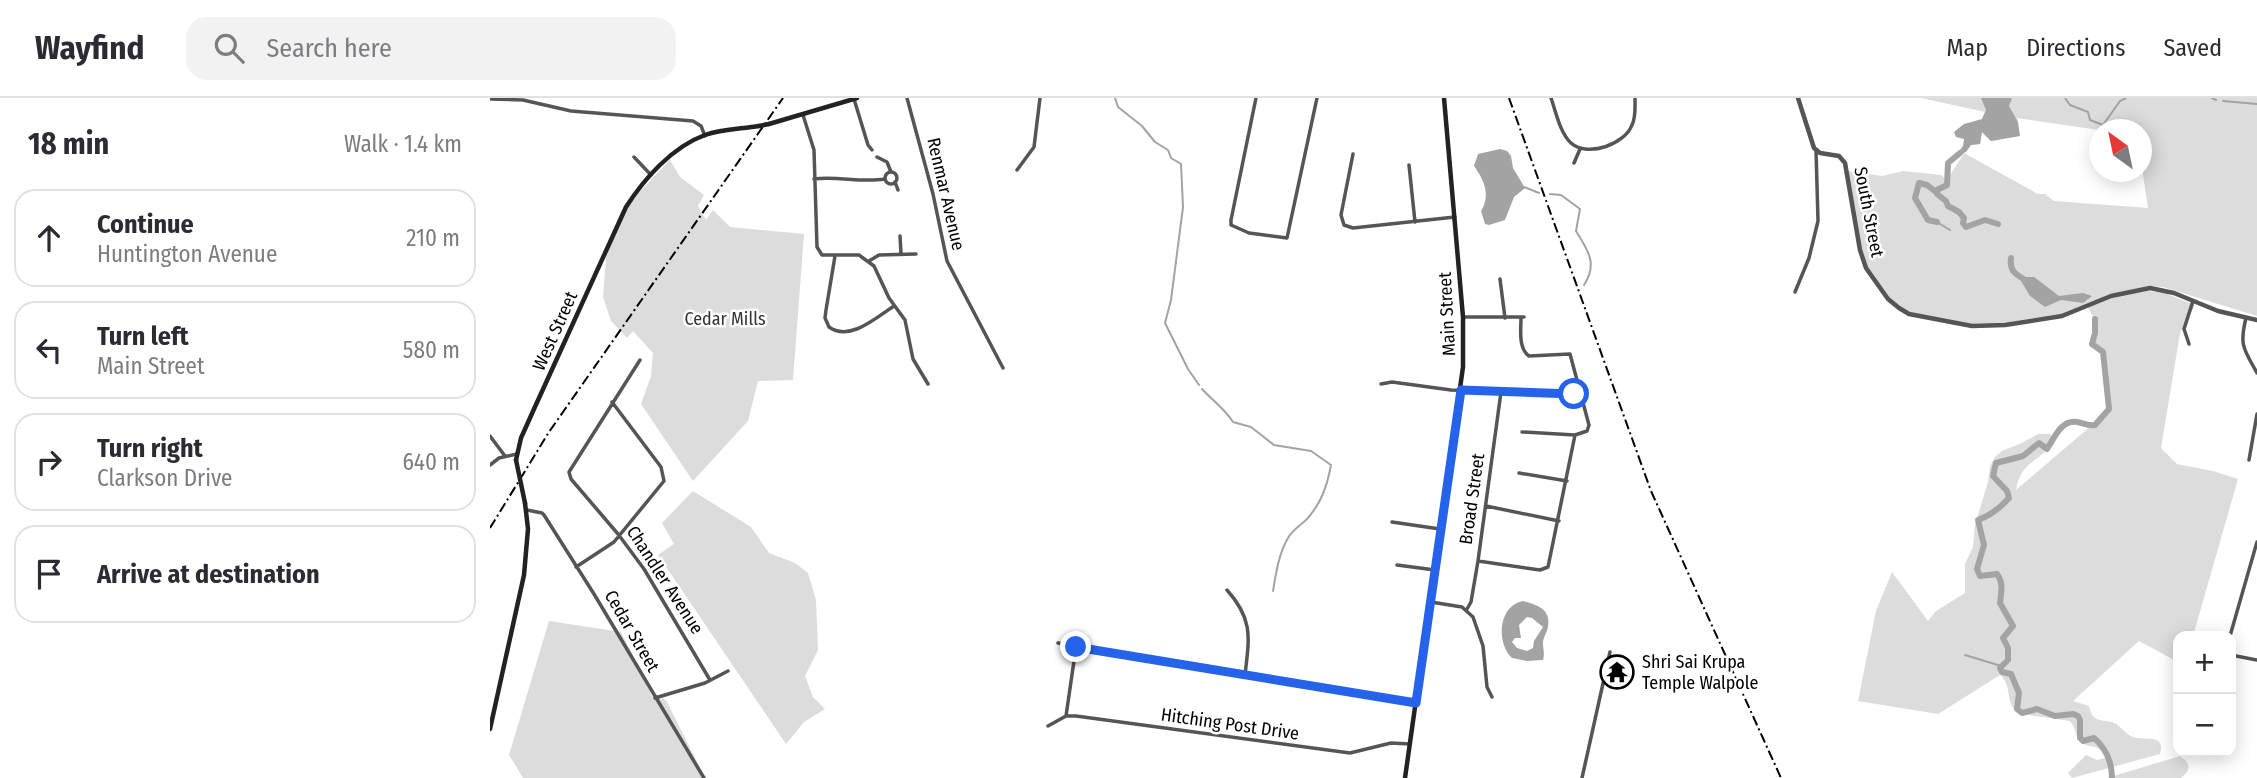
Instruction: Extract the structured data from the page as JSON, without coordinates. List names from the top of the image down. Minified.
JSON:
{"streets":{"main road":["Main Street","West Street"],"street":["Renmar Avenue","South Street","Broad Street","Chandler Avenue","Cedar Street","Hitching Post Drive"]},"crossings":[["Main Street","Hitching Post Drive"]],"parks":["Cedar Mills"],"places":{"temple":["Shri Sai Krupa Temple Walpole"]},"north":"top left","page":{"header":"Wayfind","search":"Search here","nav":["Map","Directions","Saved"],"heading":["18 min","Walk · 1.4 km"],"list":[["Continue","Huntington Avenue","210 m"],["Turn left","Main Street","580 m"],["Turn right","Clarkson Drive","640 m"],"Arrive at destination"],"map_buttons":["+","−"]}}
